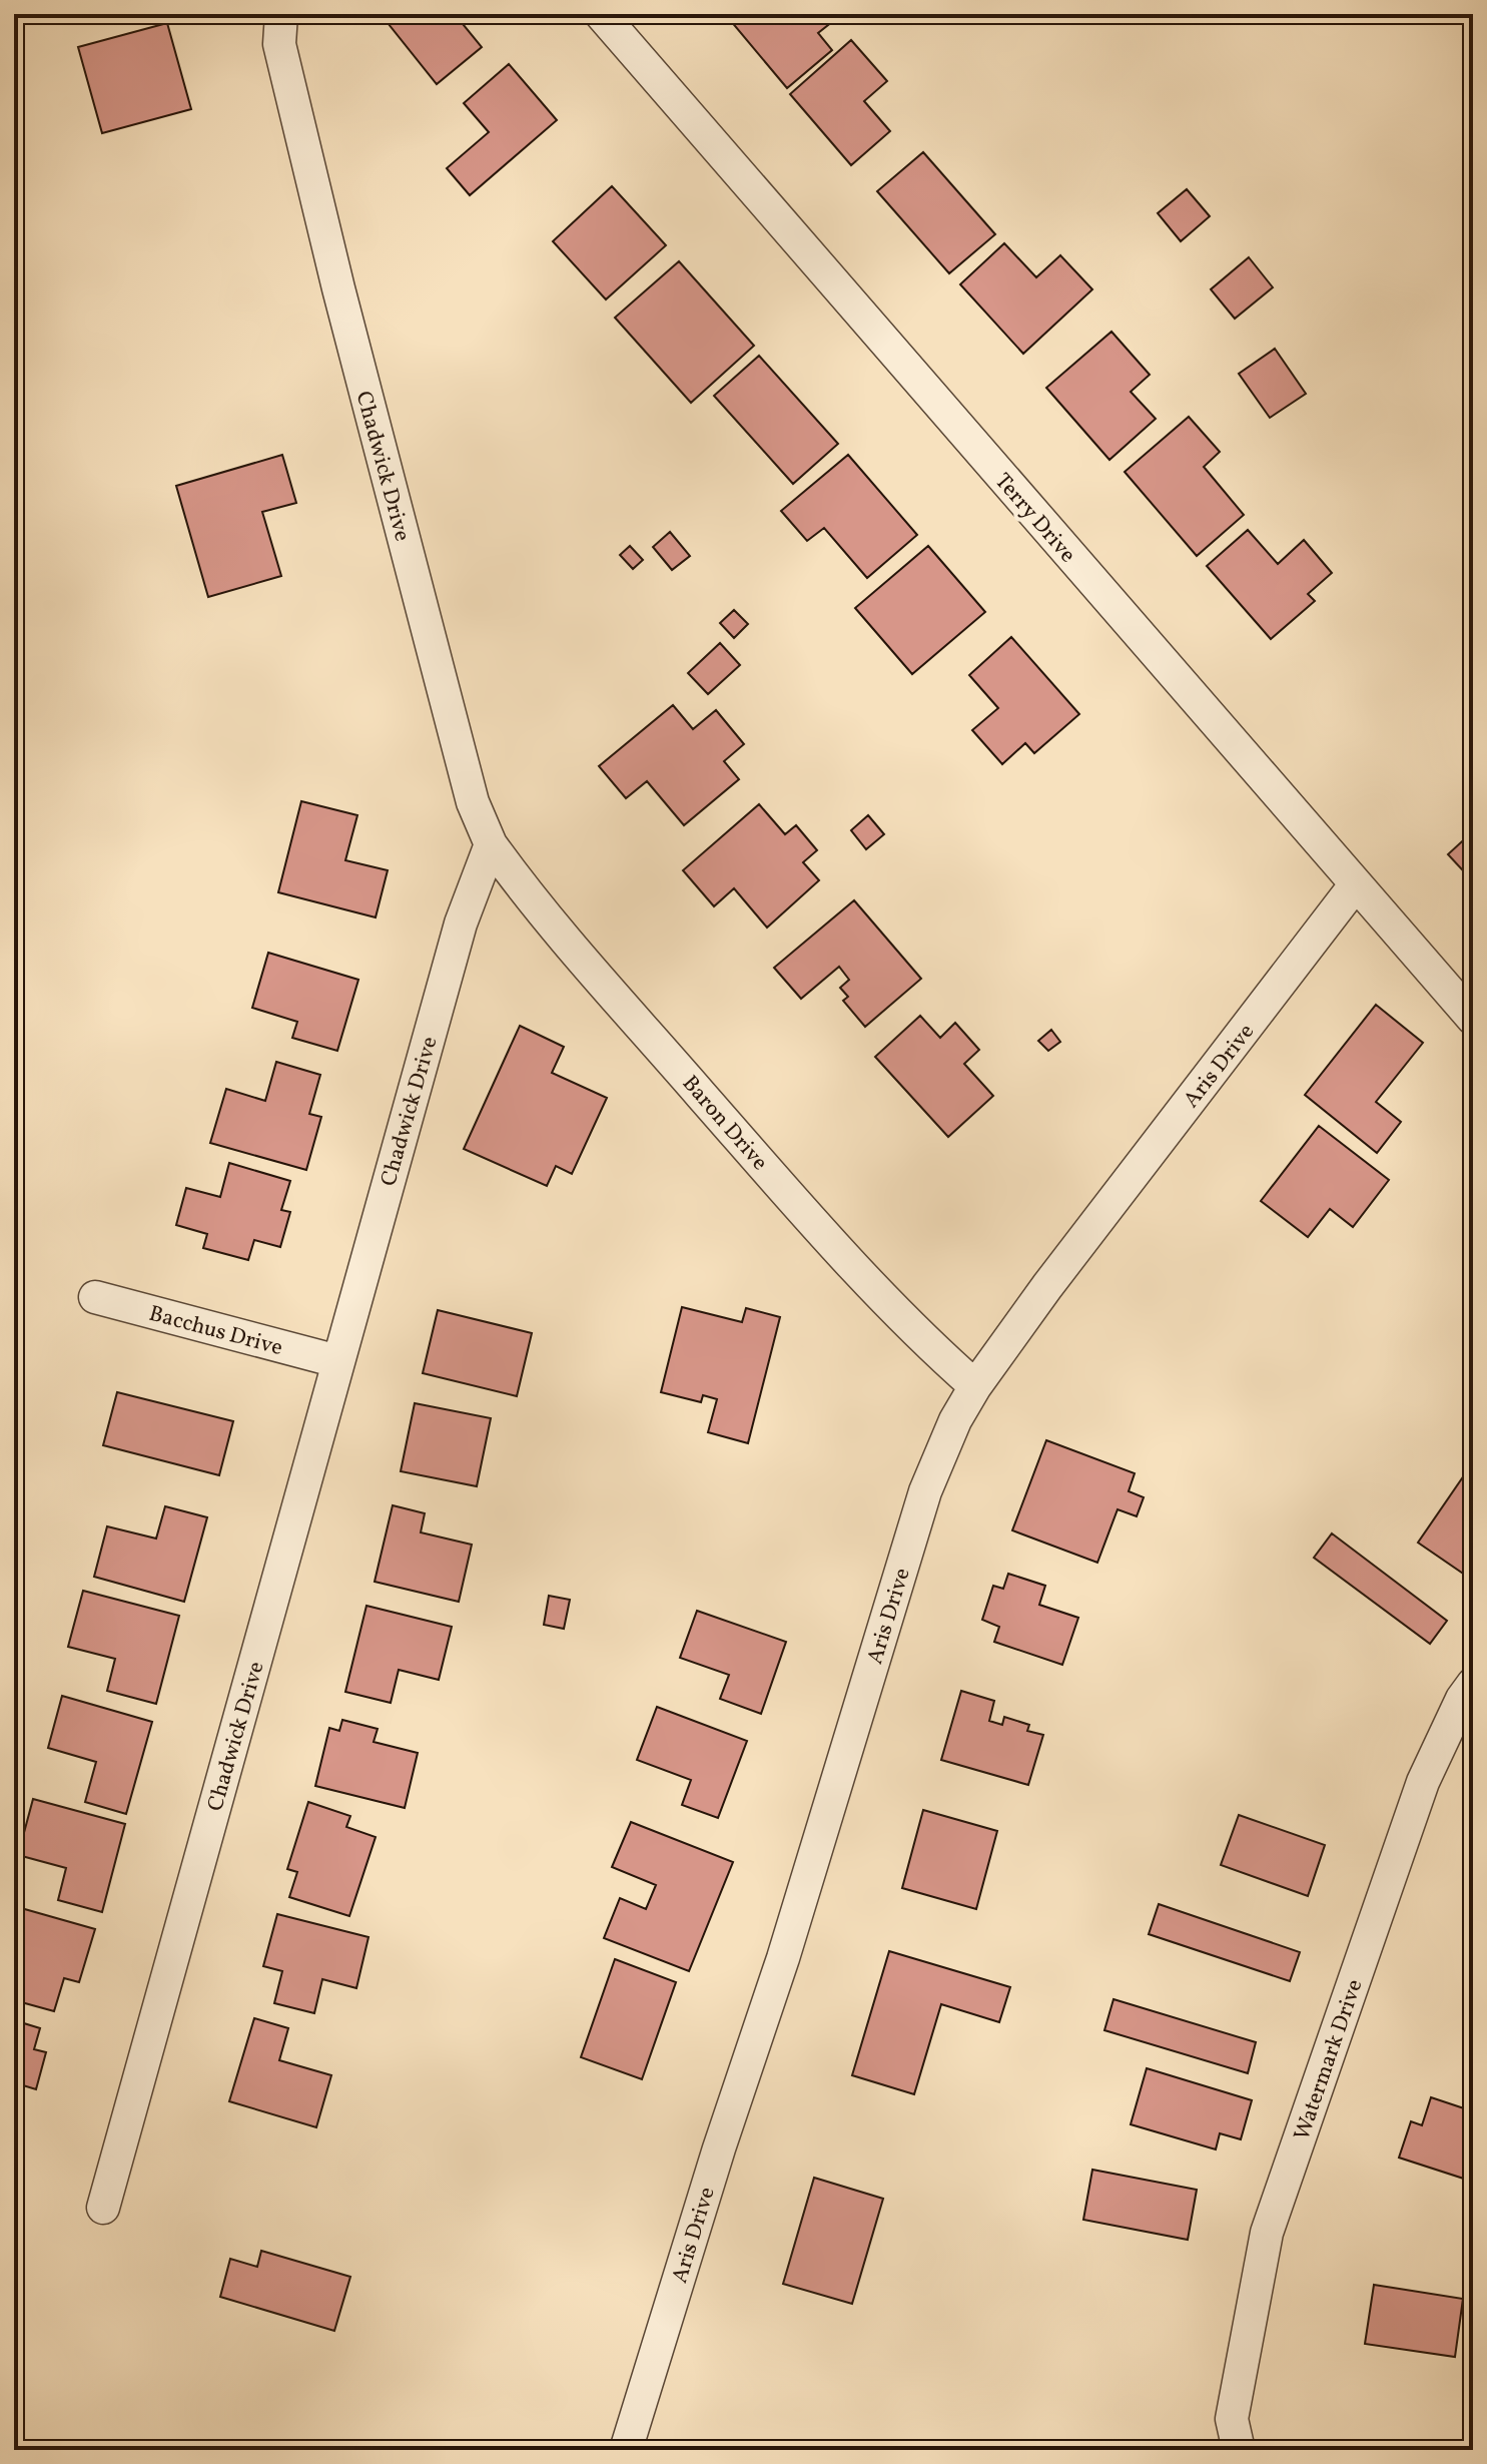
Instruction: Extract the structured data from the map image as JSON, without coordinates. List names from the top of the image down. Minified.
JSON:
{"streets":{"street":["Chadwick Drive","Terry Drive","Aris Drive","Baron Drive","Bacchus Drive","Watermark Drive"]},"crossings":[["Chadwick Drive","Baron Drive"],["Chadwick Drive","Bacchus Drive"],["Terry Drive","Aris Drive"],["Aris Drive","Baron Drive"]]}
